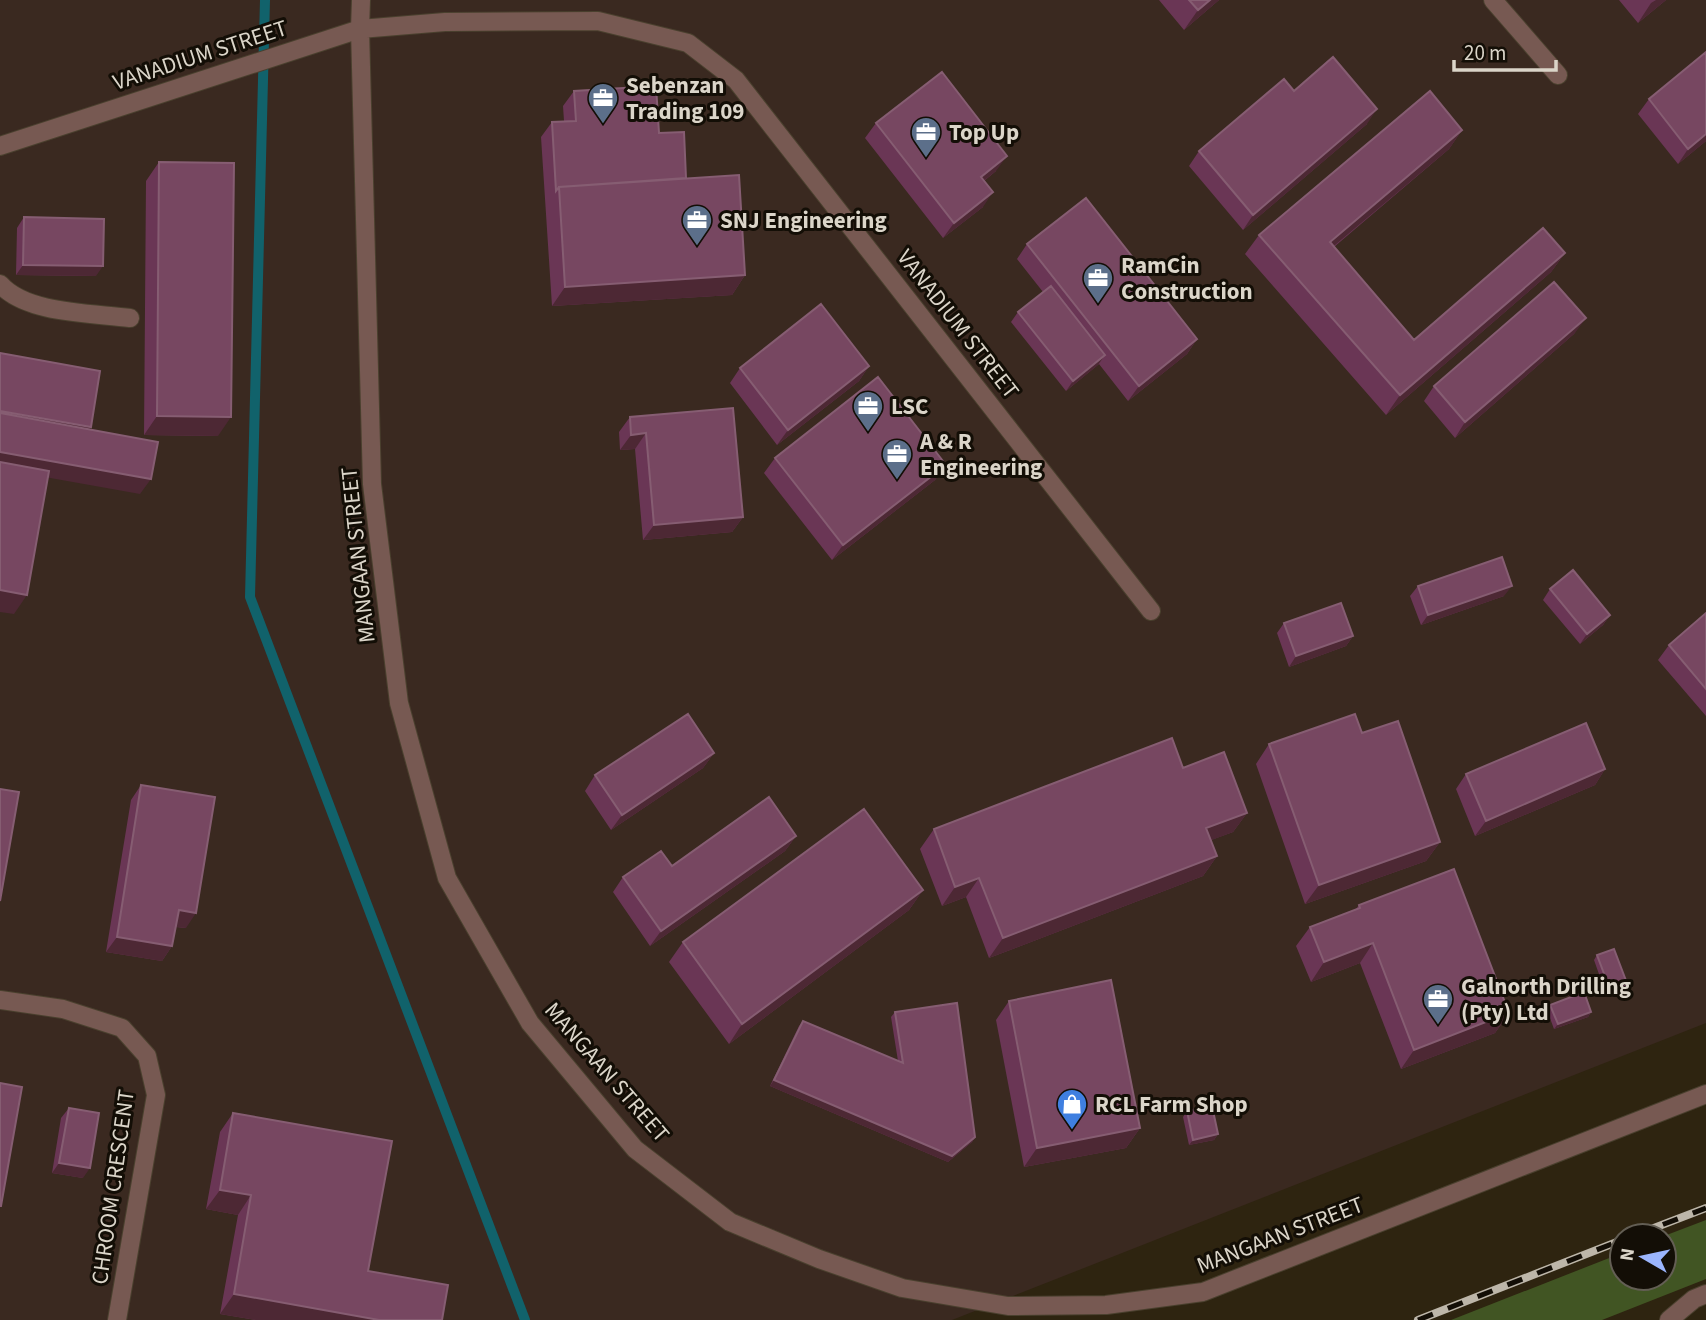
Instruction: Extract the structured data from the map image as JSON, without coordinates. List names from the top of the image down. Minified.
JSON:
{"streets":{"street":["VANADIUM STREET","MANGAAN STREET","CHROOM CRESCENT"]},"crossings":[["VANADIUM STREET","MANGAAN STREET"]],"places":{"office":["Sebenzan Trading 109","Top Up","SNJ Engineering","RamCin Construction","LSC","A & R Engineering","Galnorth Drilling (Pty) Ltd"],"shop":["RCL Farm Shop"]},"scale_bar":"20 m","north":"left"}
